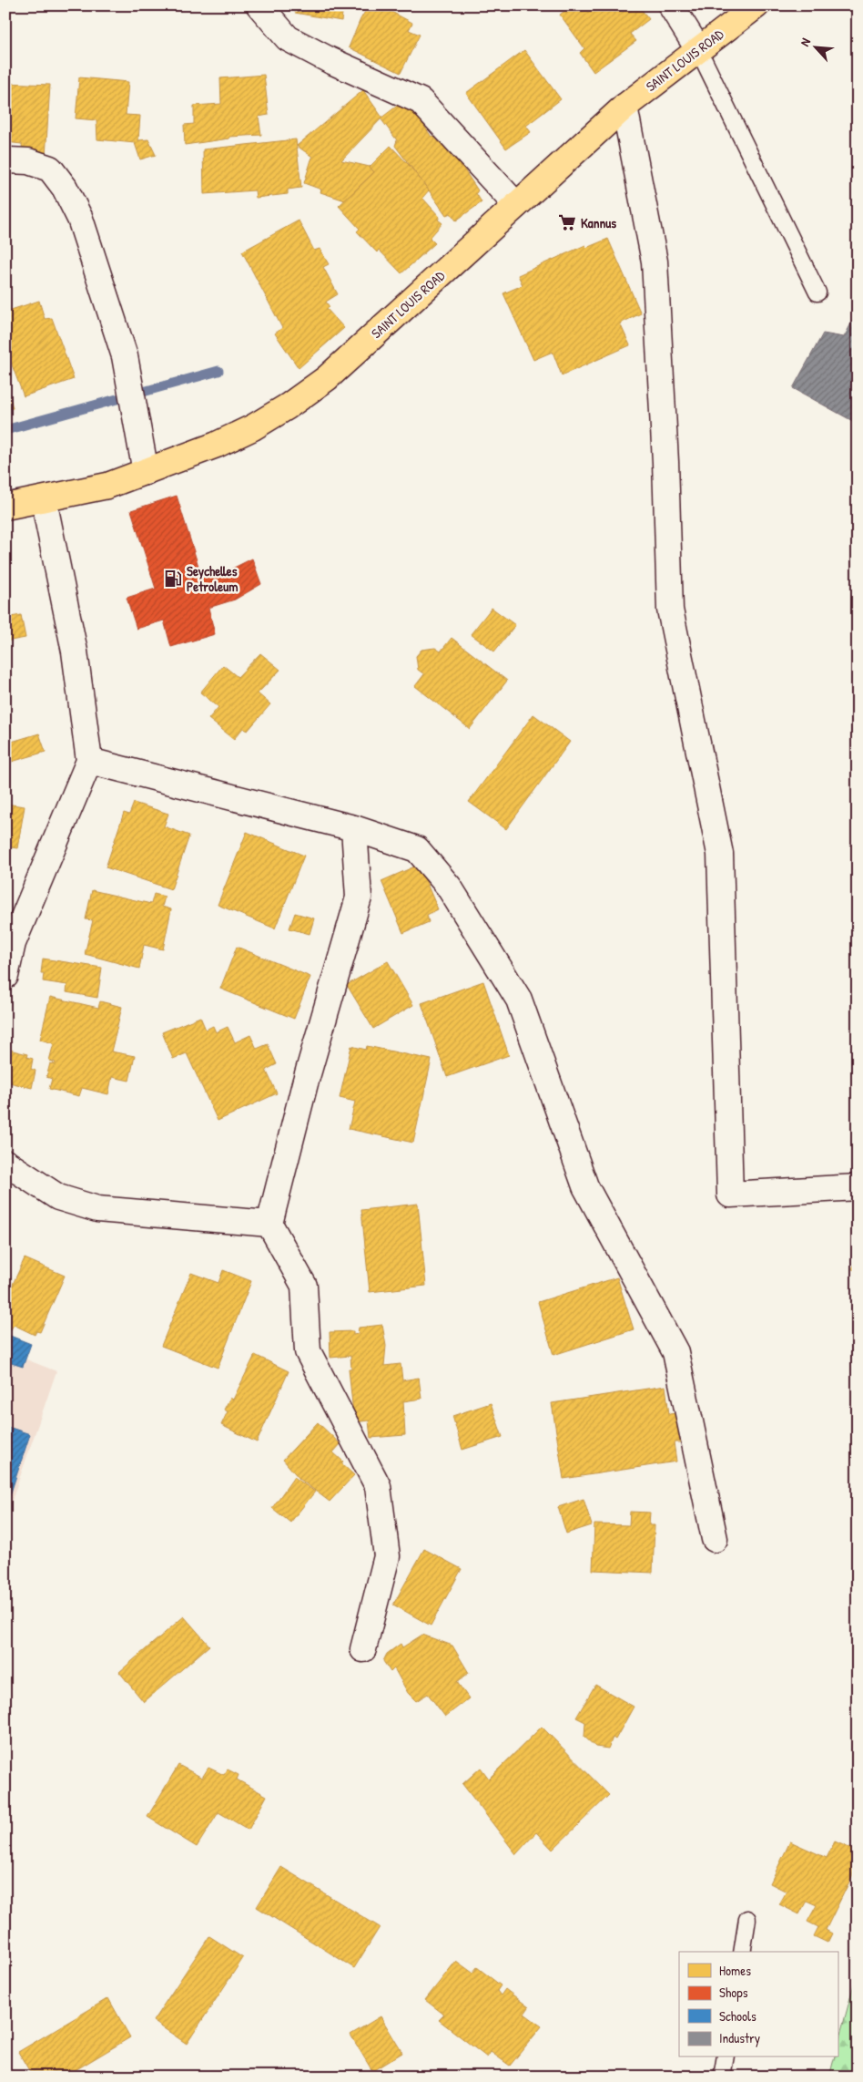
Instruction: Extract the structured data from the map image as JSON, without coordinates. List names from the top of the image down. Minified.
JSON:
{"streets":{"main road":["SAINT LOUIS ROAD"]},"places":{"supermarket":["Kannus"],"fuel station":["Seychelles Petroleum"]},"legend":["Homes","Shops","Schools","Industry"],"north":"top left"}
